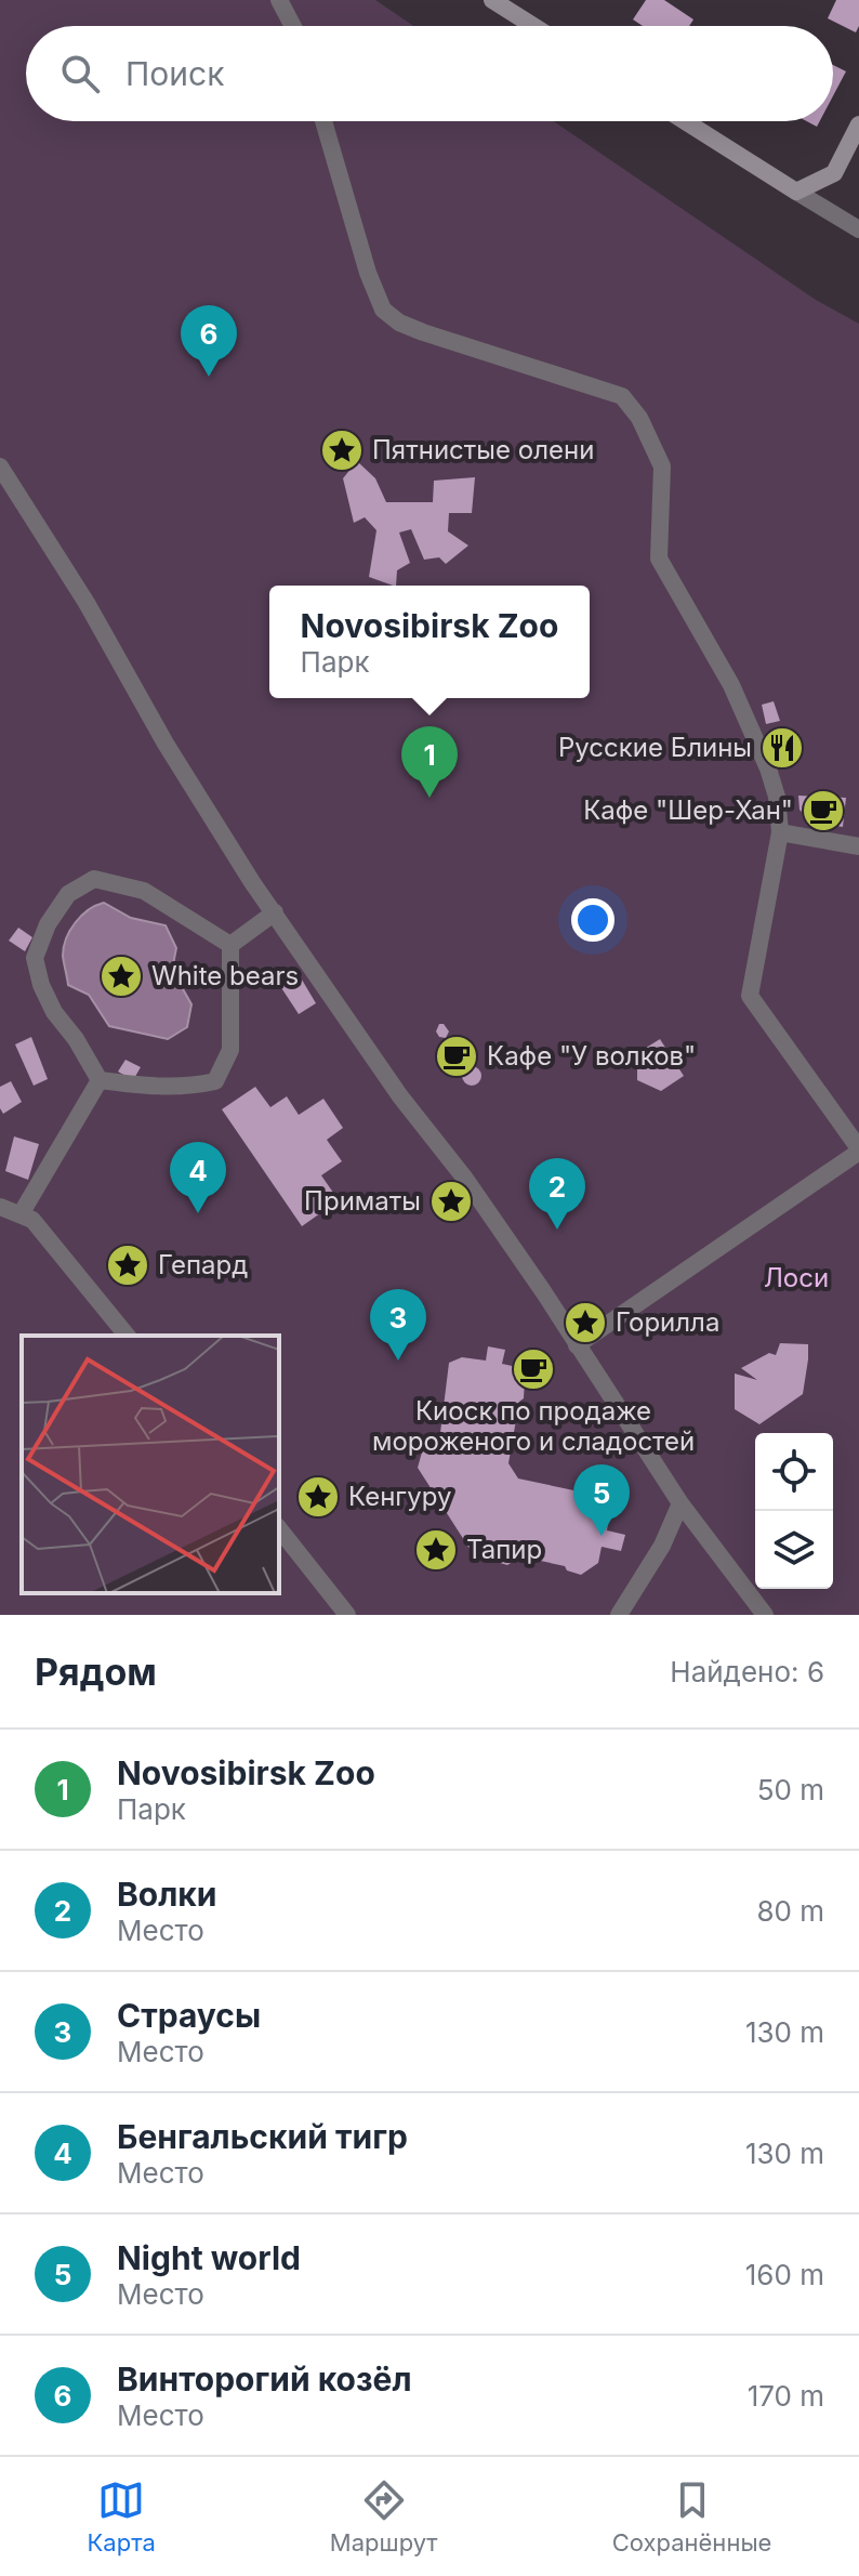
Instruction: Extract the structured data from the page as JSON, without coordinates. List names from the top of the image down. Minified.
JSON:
{"parks":["Лоси"],"places":{"place":["Пятнистые олени","White bears","Приматы","Гепард","Горилла","Кенгуру","Тапир"],"restaurant":["Русские Блины"],"cafe":["Кафе \"Шер-Хан\"","Кафе \"У волков\"","Киоск по продаже мороженого и сладостей"]},"page":{"search":"Поиск","pins":["6","1","4","2","3","5"],"popup":["Novosibirsk Zoo","Парк"],"heading":["Рядом","Найдено: 6"],"list":[{"mark":"1","name":"Novosibirsk Zoo","note":"Парк","value":"50 m"},{"mark":"2","name":"Волки","note":"Место","value":"80 m"},{"mark":"3","name":"Страусы","note":"Место","value":"130 m"},{"mark":"4","name":"Бенгальский тигр","note":"Место","value":"130 m"},{"mark":"5","name":"Night world","note":"Место","value":"160 m"},{"mark":"6","name":"Винторогий козёл","note":"Место","value":"170 m"}],"nav":["Карта","Маршрут","Сохранённые"]}}
